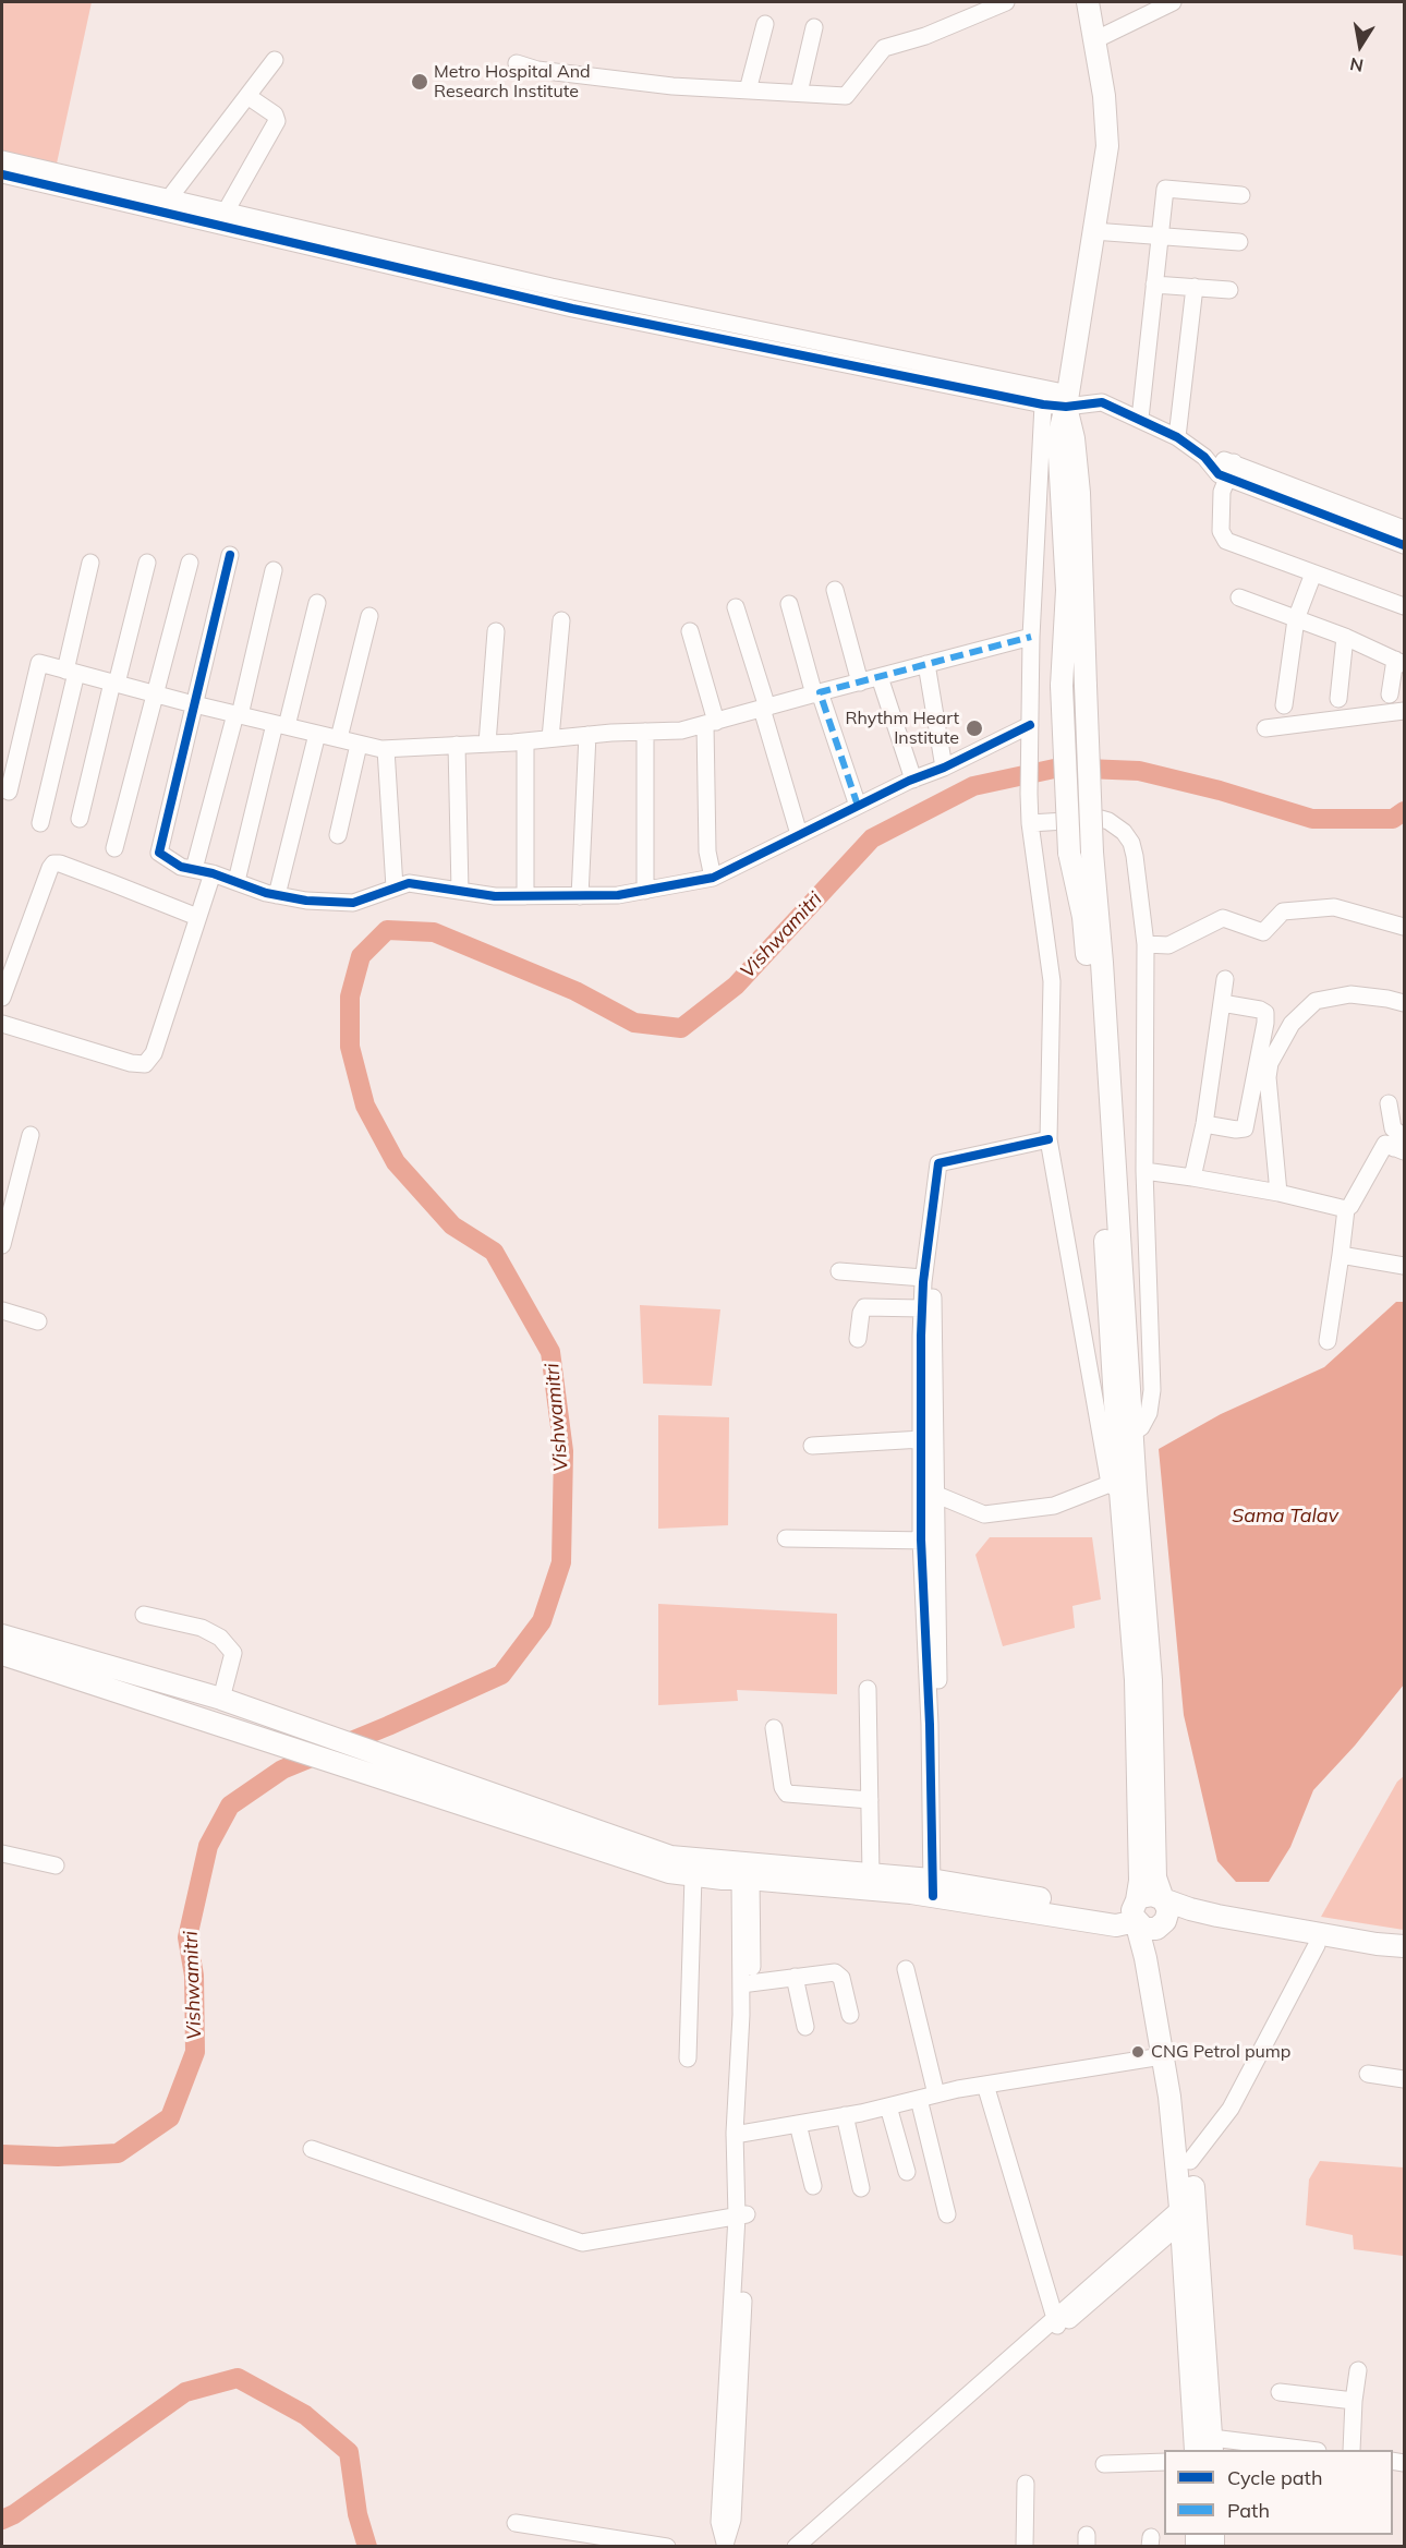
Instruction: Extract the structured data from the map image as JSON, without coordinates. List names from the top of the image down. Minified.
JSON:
{"water":["Vishwamitri","Sama Talav"],"places":["Metro Hospital And Research Institute","Rhythm Heart Institute","CNG Petrol pump"],"legend":["Cycle path","Path"],"north":"bottom"}
